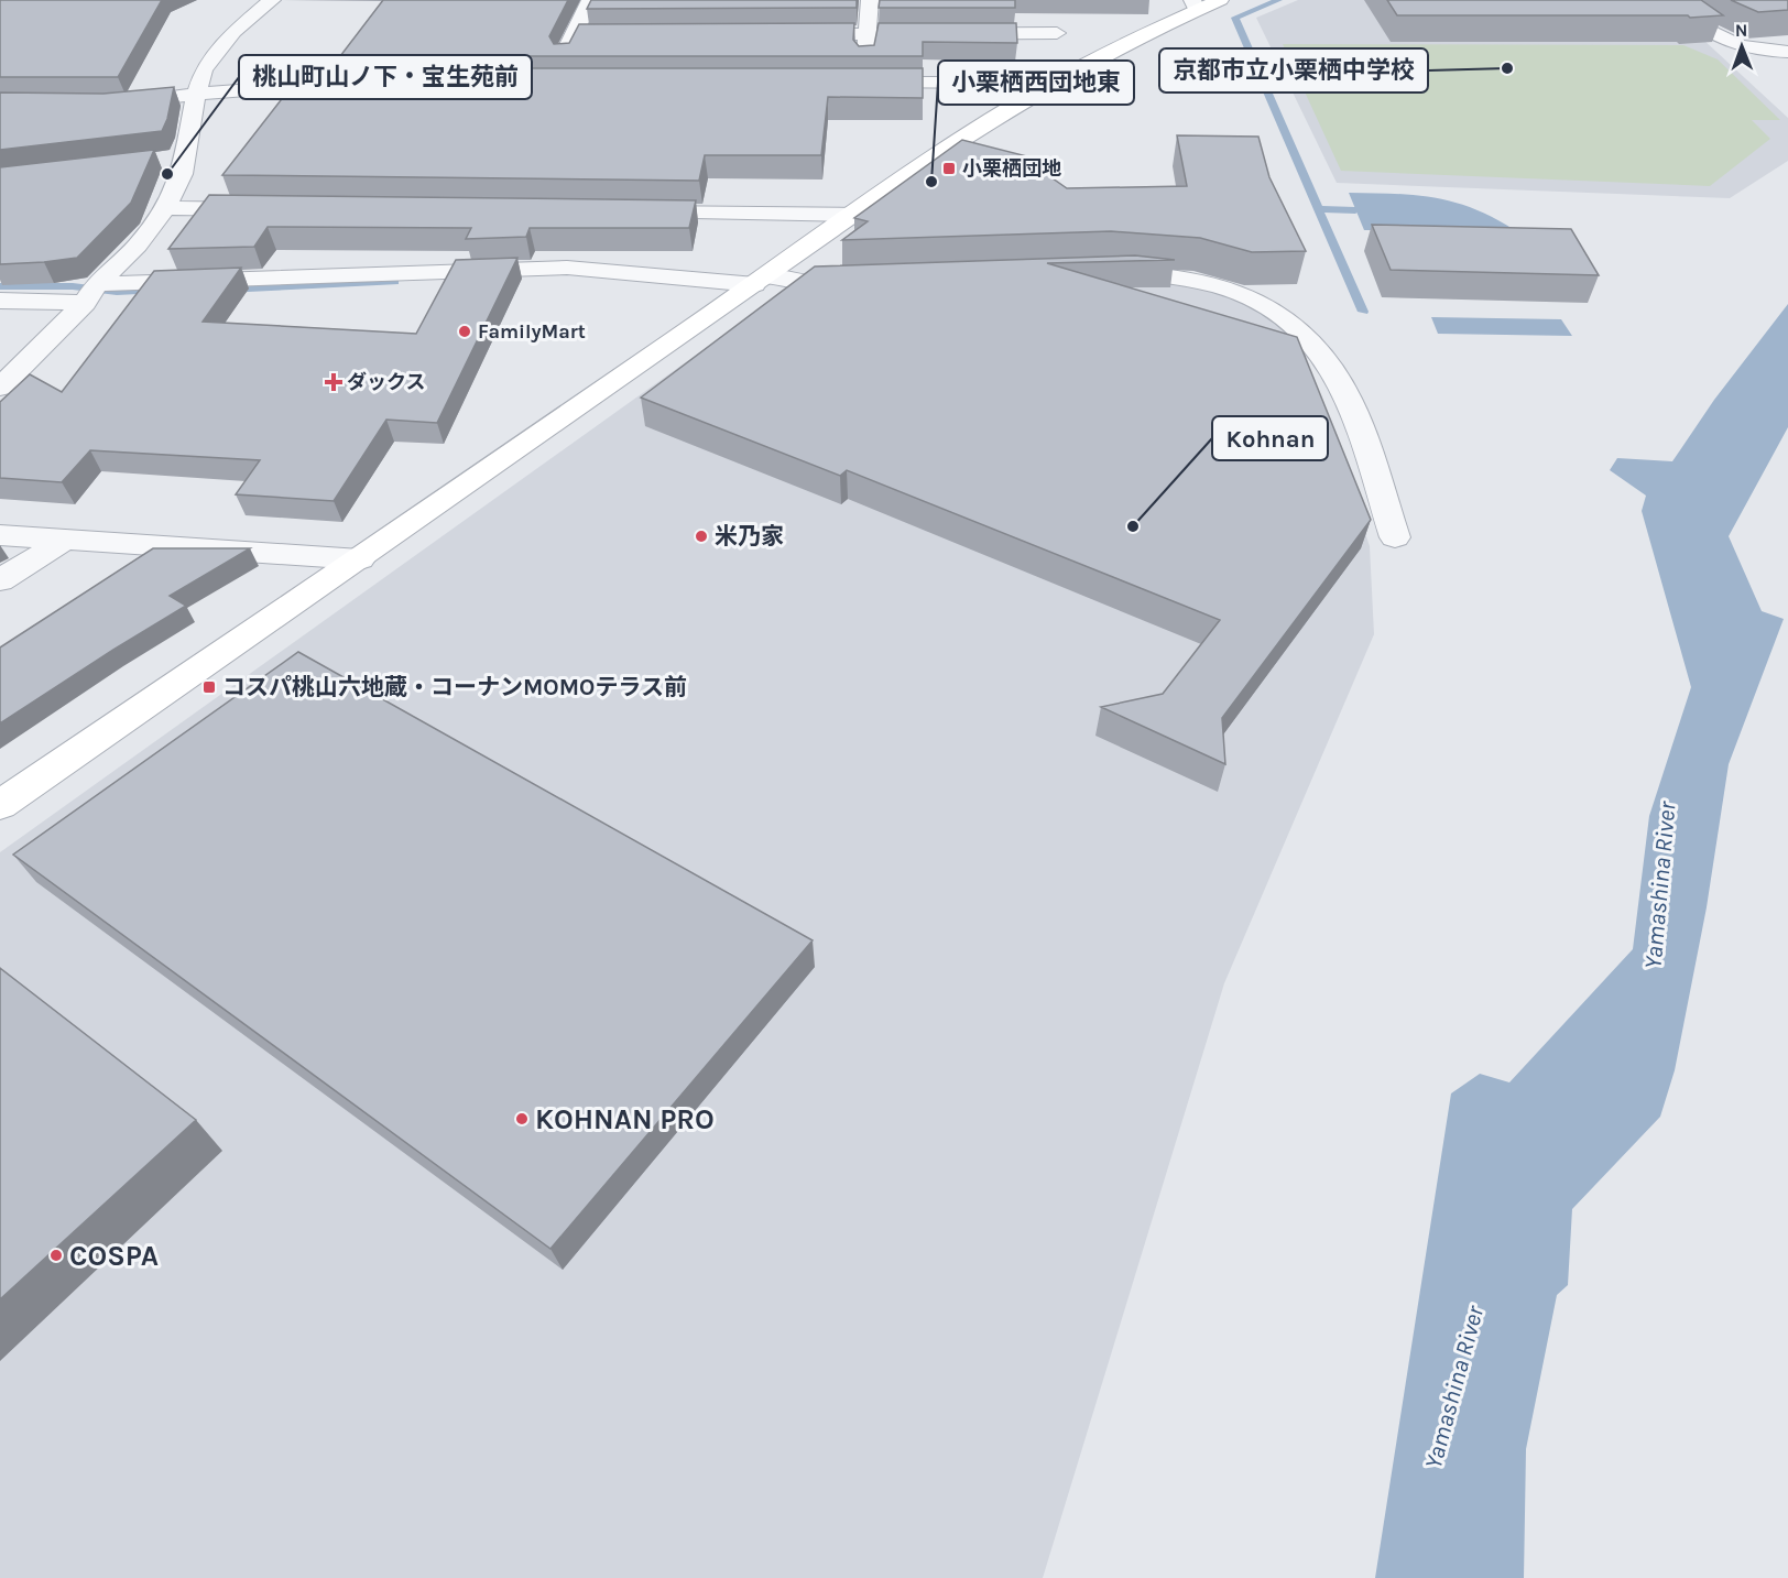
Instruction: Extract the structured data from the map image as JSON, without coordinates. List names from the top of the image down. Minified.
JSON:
{"water":["Yamashina River"],"places":{"other":["京都市立小栗栖中学校","桃山町山ノ下・宝生苑前","小栗栖西団地東","FamilyMart","Kohnan","米乃家","KOHNAN PRO","COSPA"],"transit":["小栗栖団地","コスパ桃山六地蔵・コーナンMOMOテラス前"],"health":["ダックス"]},"north":"top"}
